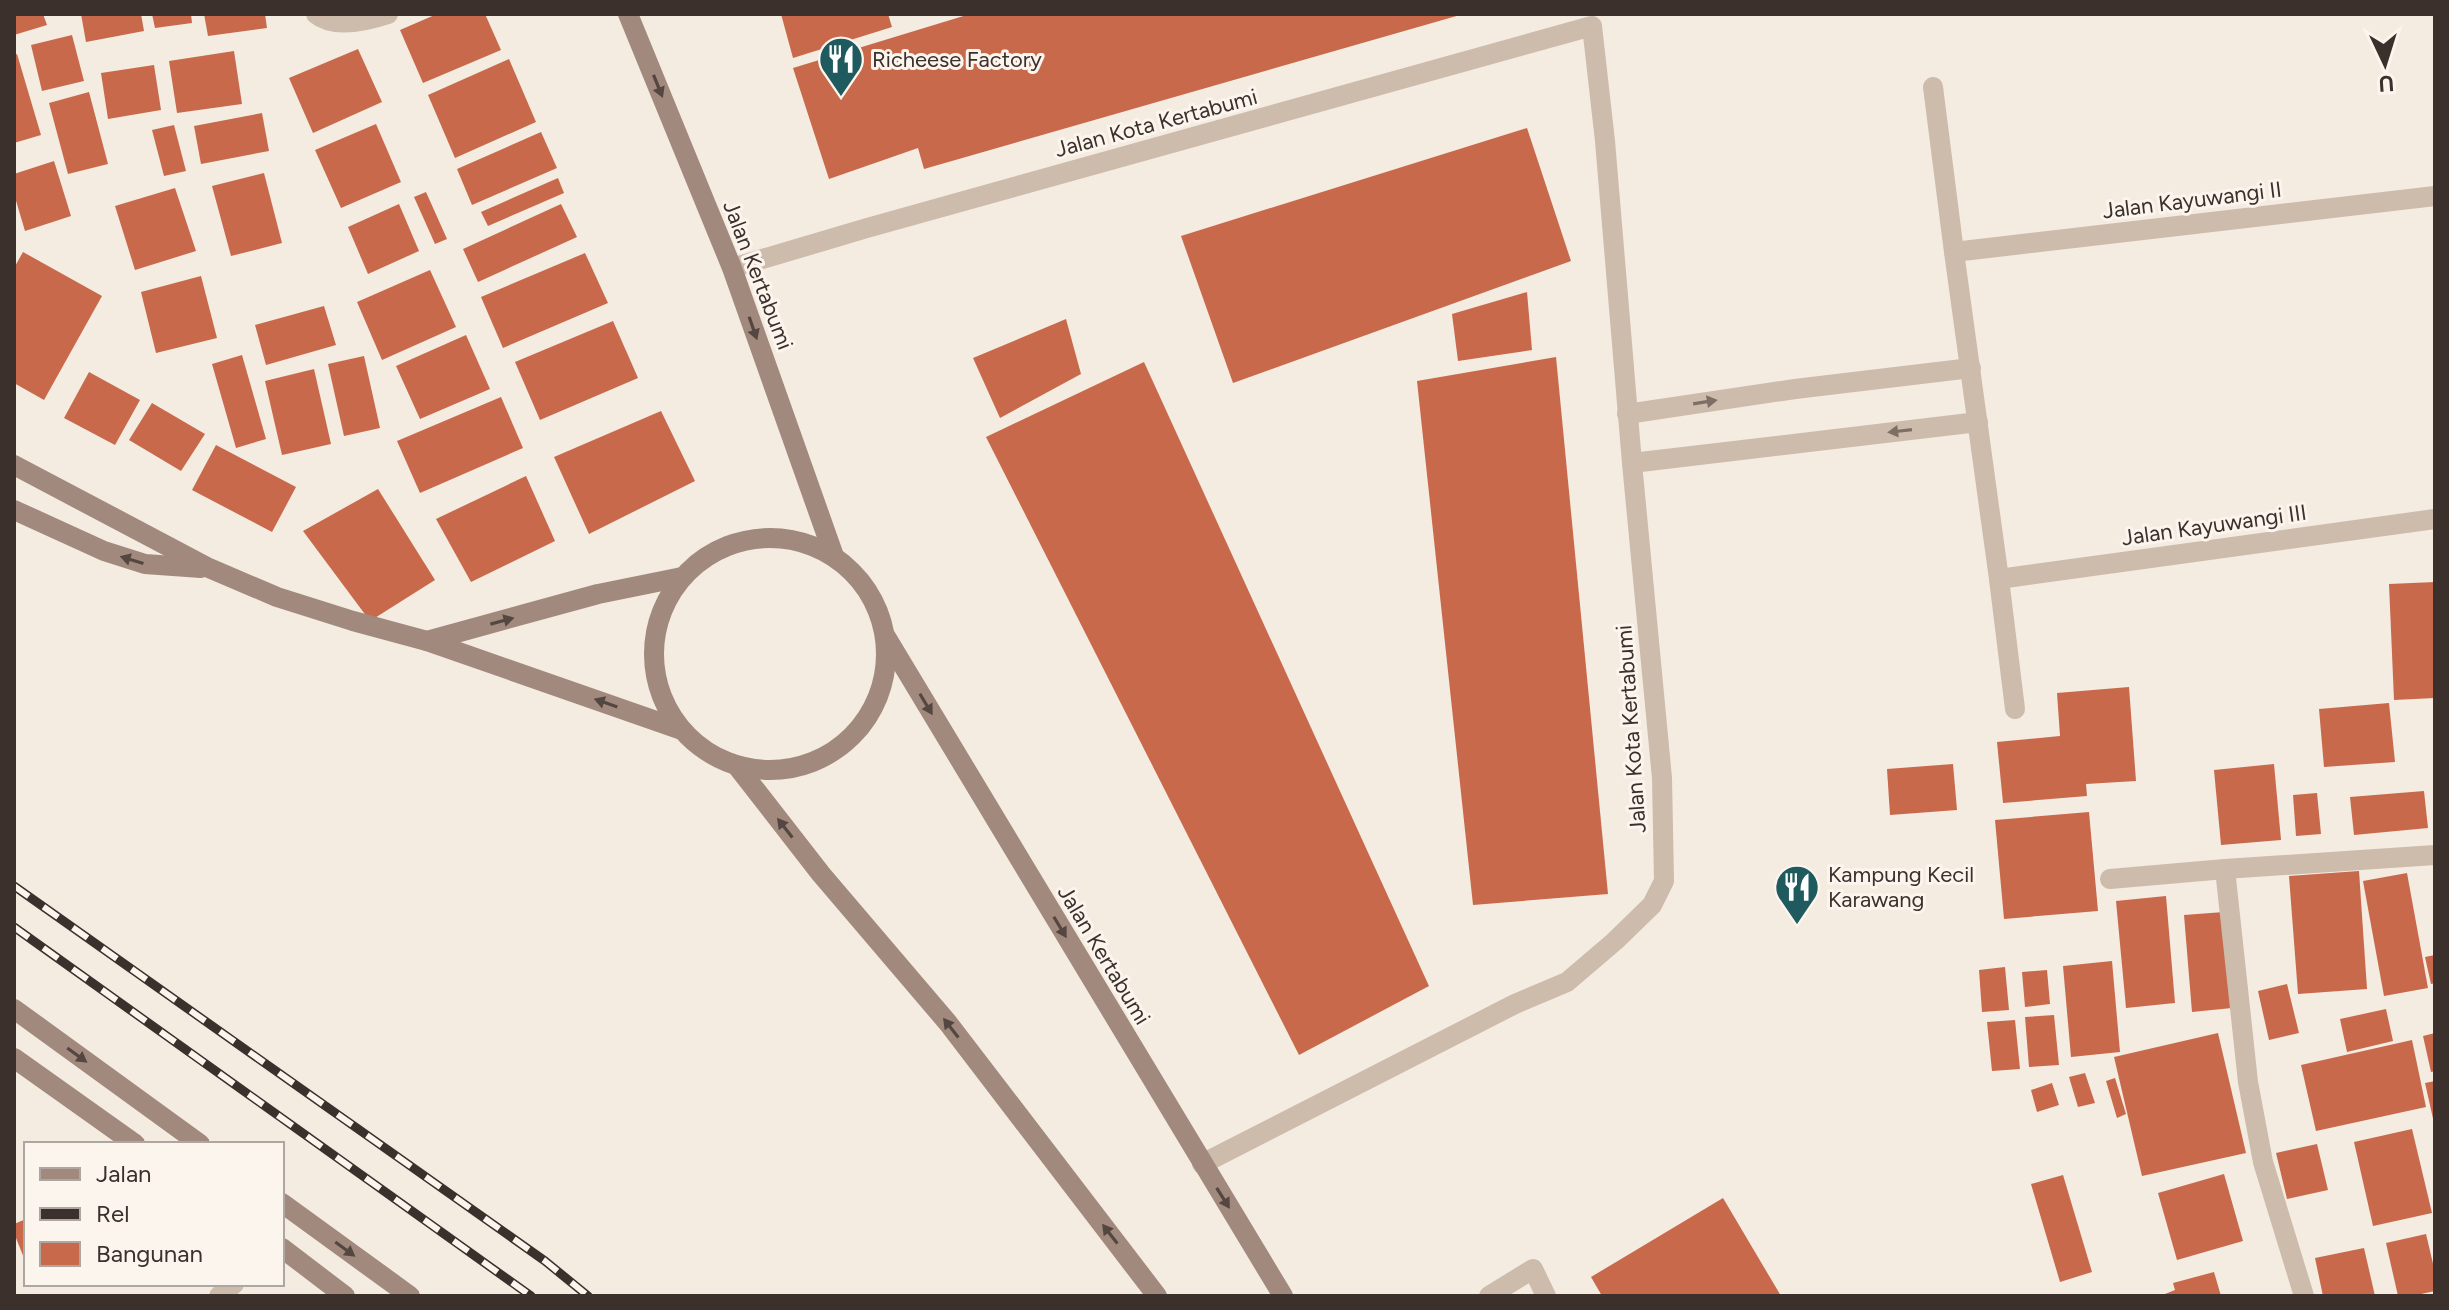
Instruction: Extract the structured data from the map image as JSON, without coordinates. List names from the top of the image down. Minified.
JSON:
{"streets":{"main road":["Jalan Kertabumi"],"street":["Jalan Kota Kertabumi","Jalan Kayuwangi II","Jalan Kayuwangi III"]},"crossings":[["Jalan Kota Kertabumi","Jalan Kertabumi"]],"places":{"restaurant":["Richeese Factory","Kampung Kecil Karawang"]},"legend":["Jalan","Rel","Bangunan"],"north":"bottom"}
